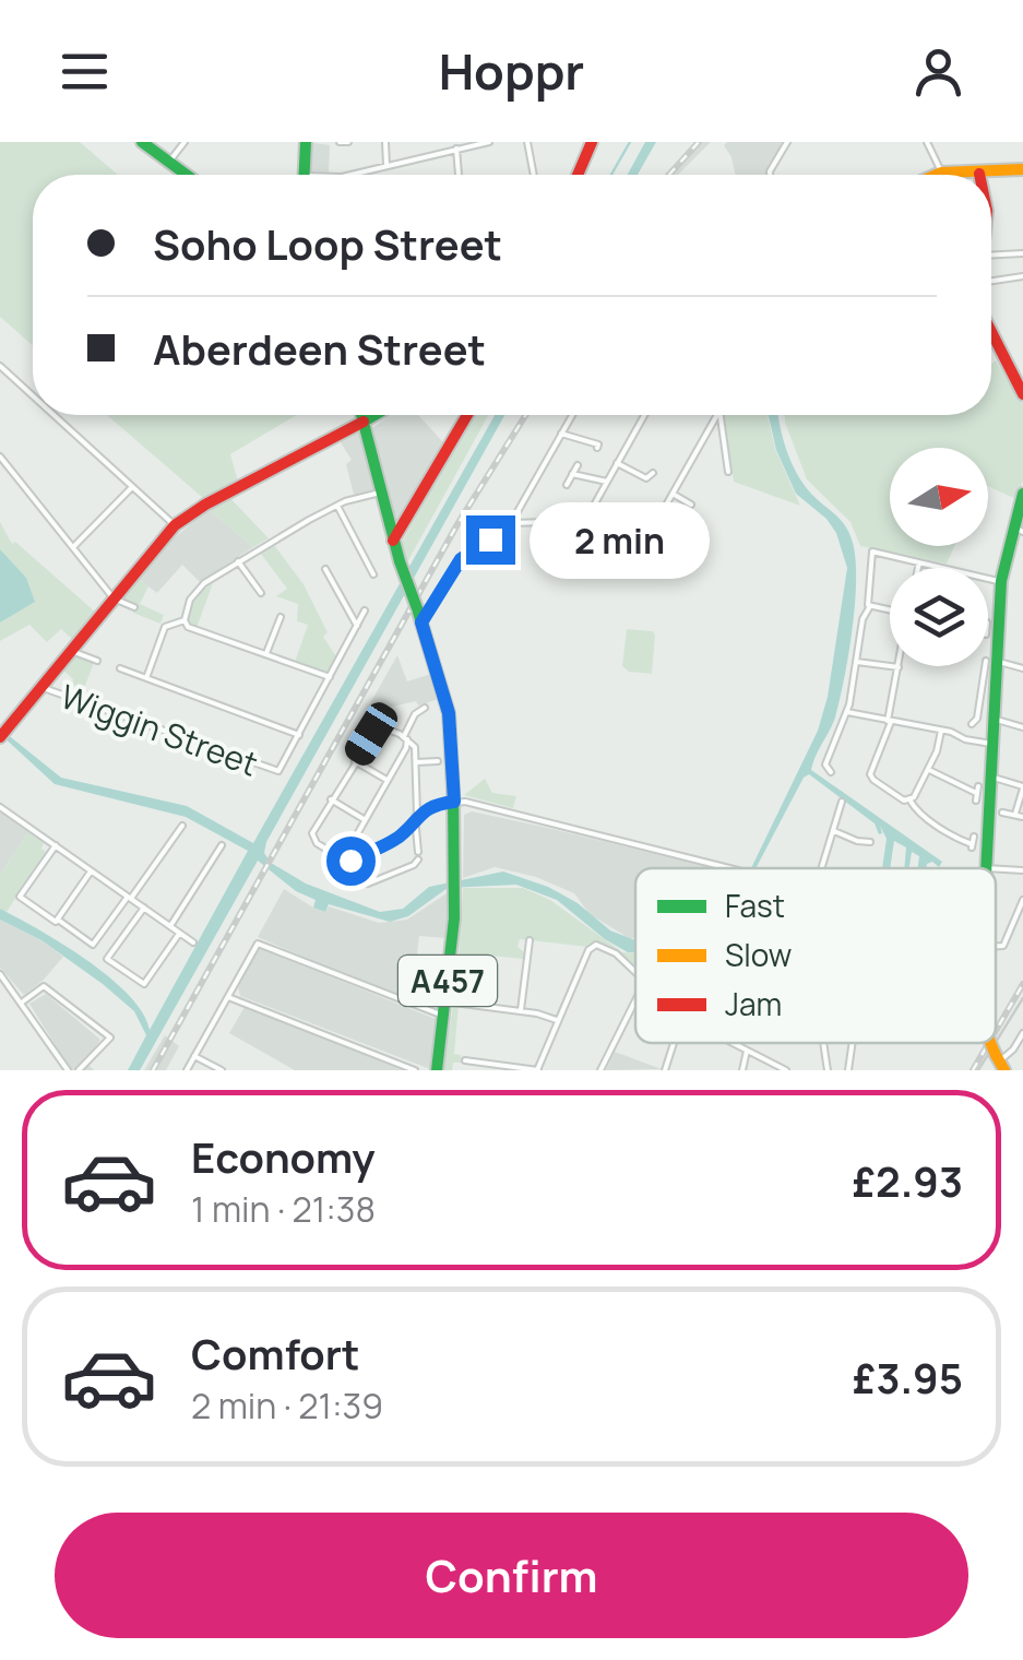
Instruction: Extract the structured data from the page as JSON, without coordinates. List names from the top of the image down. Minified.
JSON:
{"streets":{"main road":["A457"],"street":["Wiggin Street"]},"legend":["Fast","Slow","Jam"],"north":"right","page":{"header":"Hoppr","banner":["Soho Loop Street","Aberdeen Street"],"bubble":"2 min","list":[{"name":"Economy","note":"1 min · 21:38","value":"£2.93"},{"name":"Comfort","note":"2 min · 21:39","value":"£3.95"}],"buttons":"Confirm"}}
